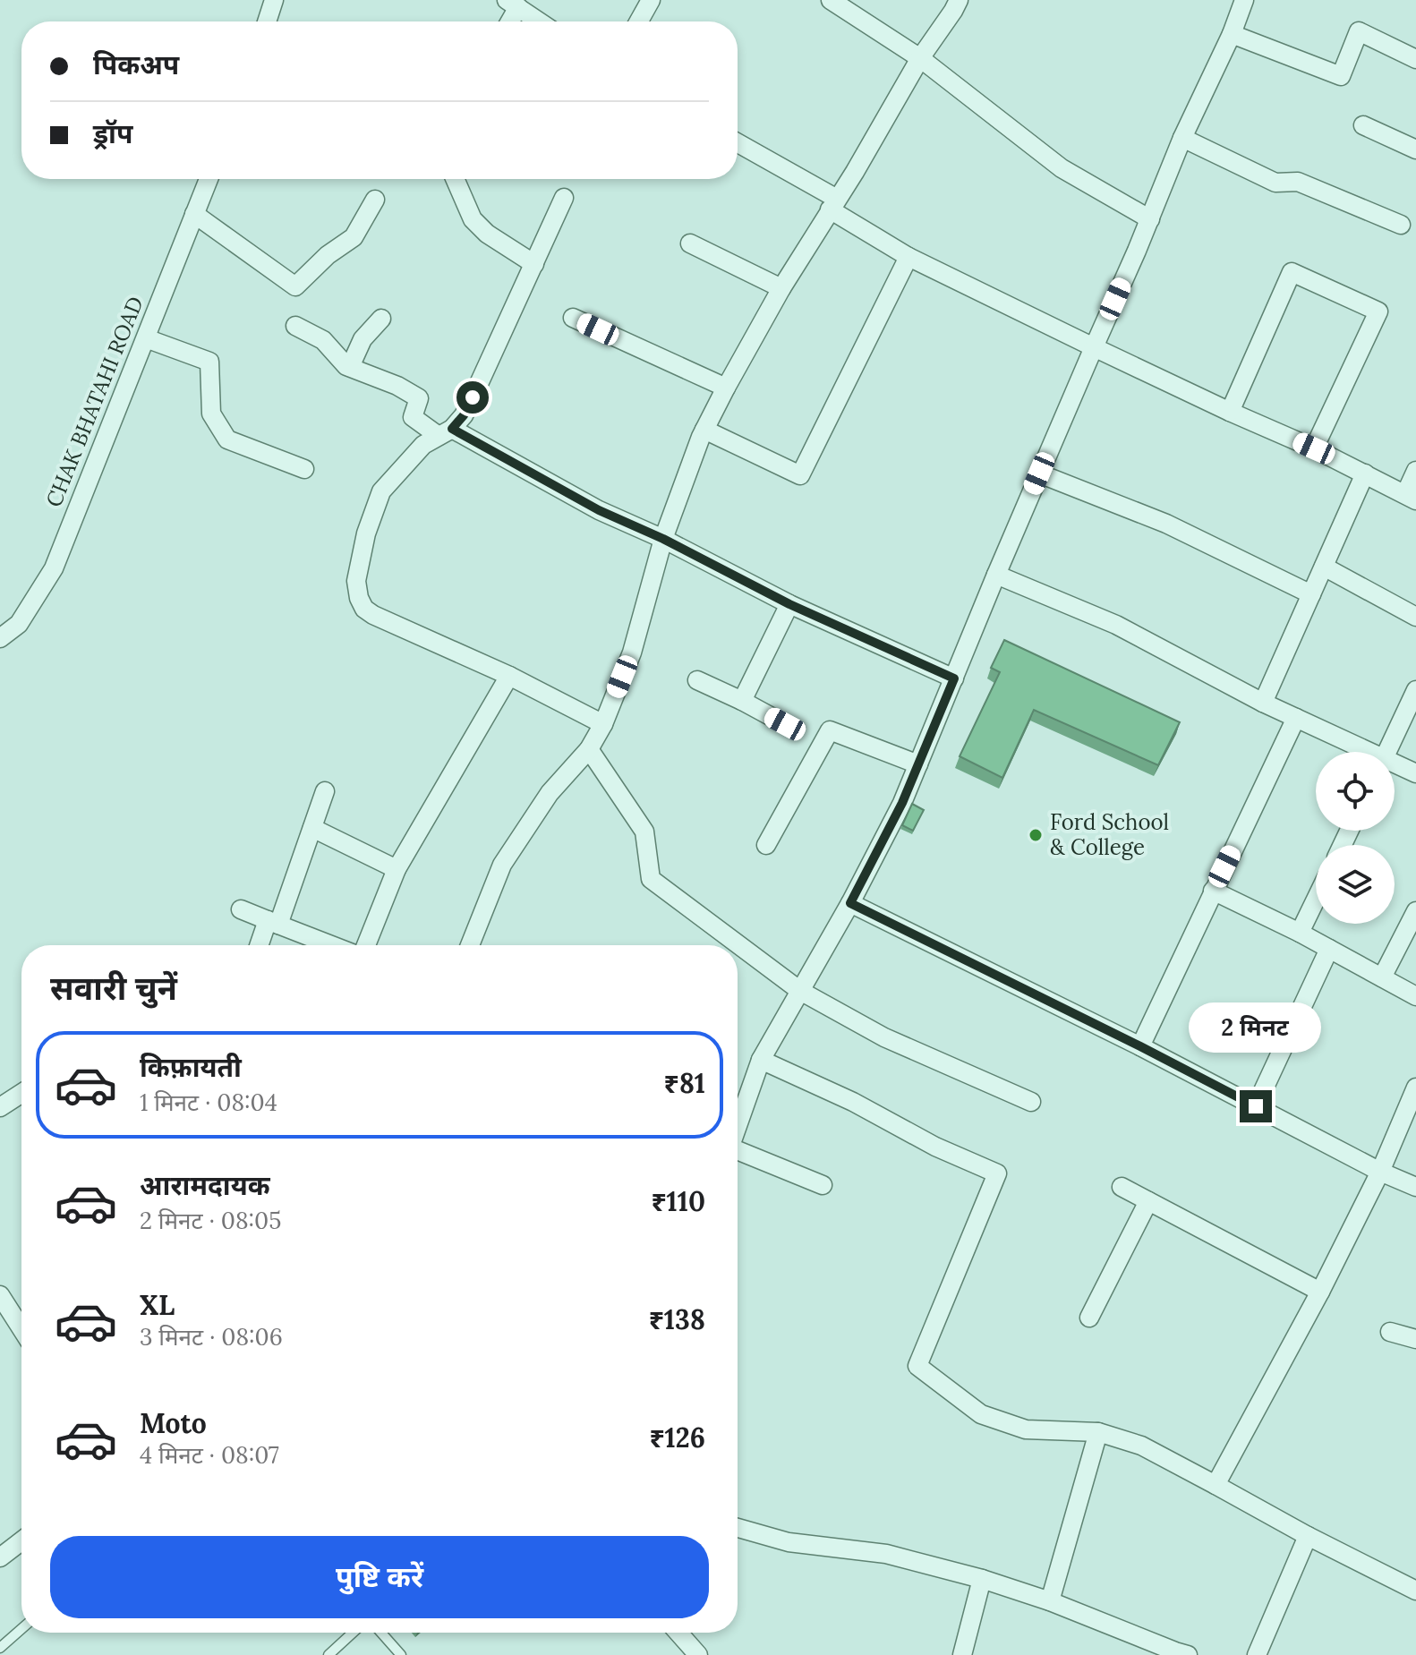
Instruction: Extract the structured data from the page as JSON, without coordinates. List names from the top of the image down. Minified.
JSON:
{"streets":{"street":["CHAK BHATAHI ROAD"]},"places":["Ford School & College"],"page":{"banner":["पिकअप","ड्रॉप"],"heading":"सवारी चुनें","bubble":"2 मिनट","list":[{"name":"किफ़ायती","note":"1 मिनट · 08:04","value":"₹81"},{"name":"आरामदायक","note":"2 मिनट · 08:05","value":"₹110"},{"name":"XL","note":"3 मिनट · 08:06","value":"₹138"},{"name":"Moto","note":"4 मिनट · 08:07","value":"₹126"}],"buttons":"पुष्टि करें"}}
